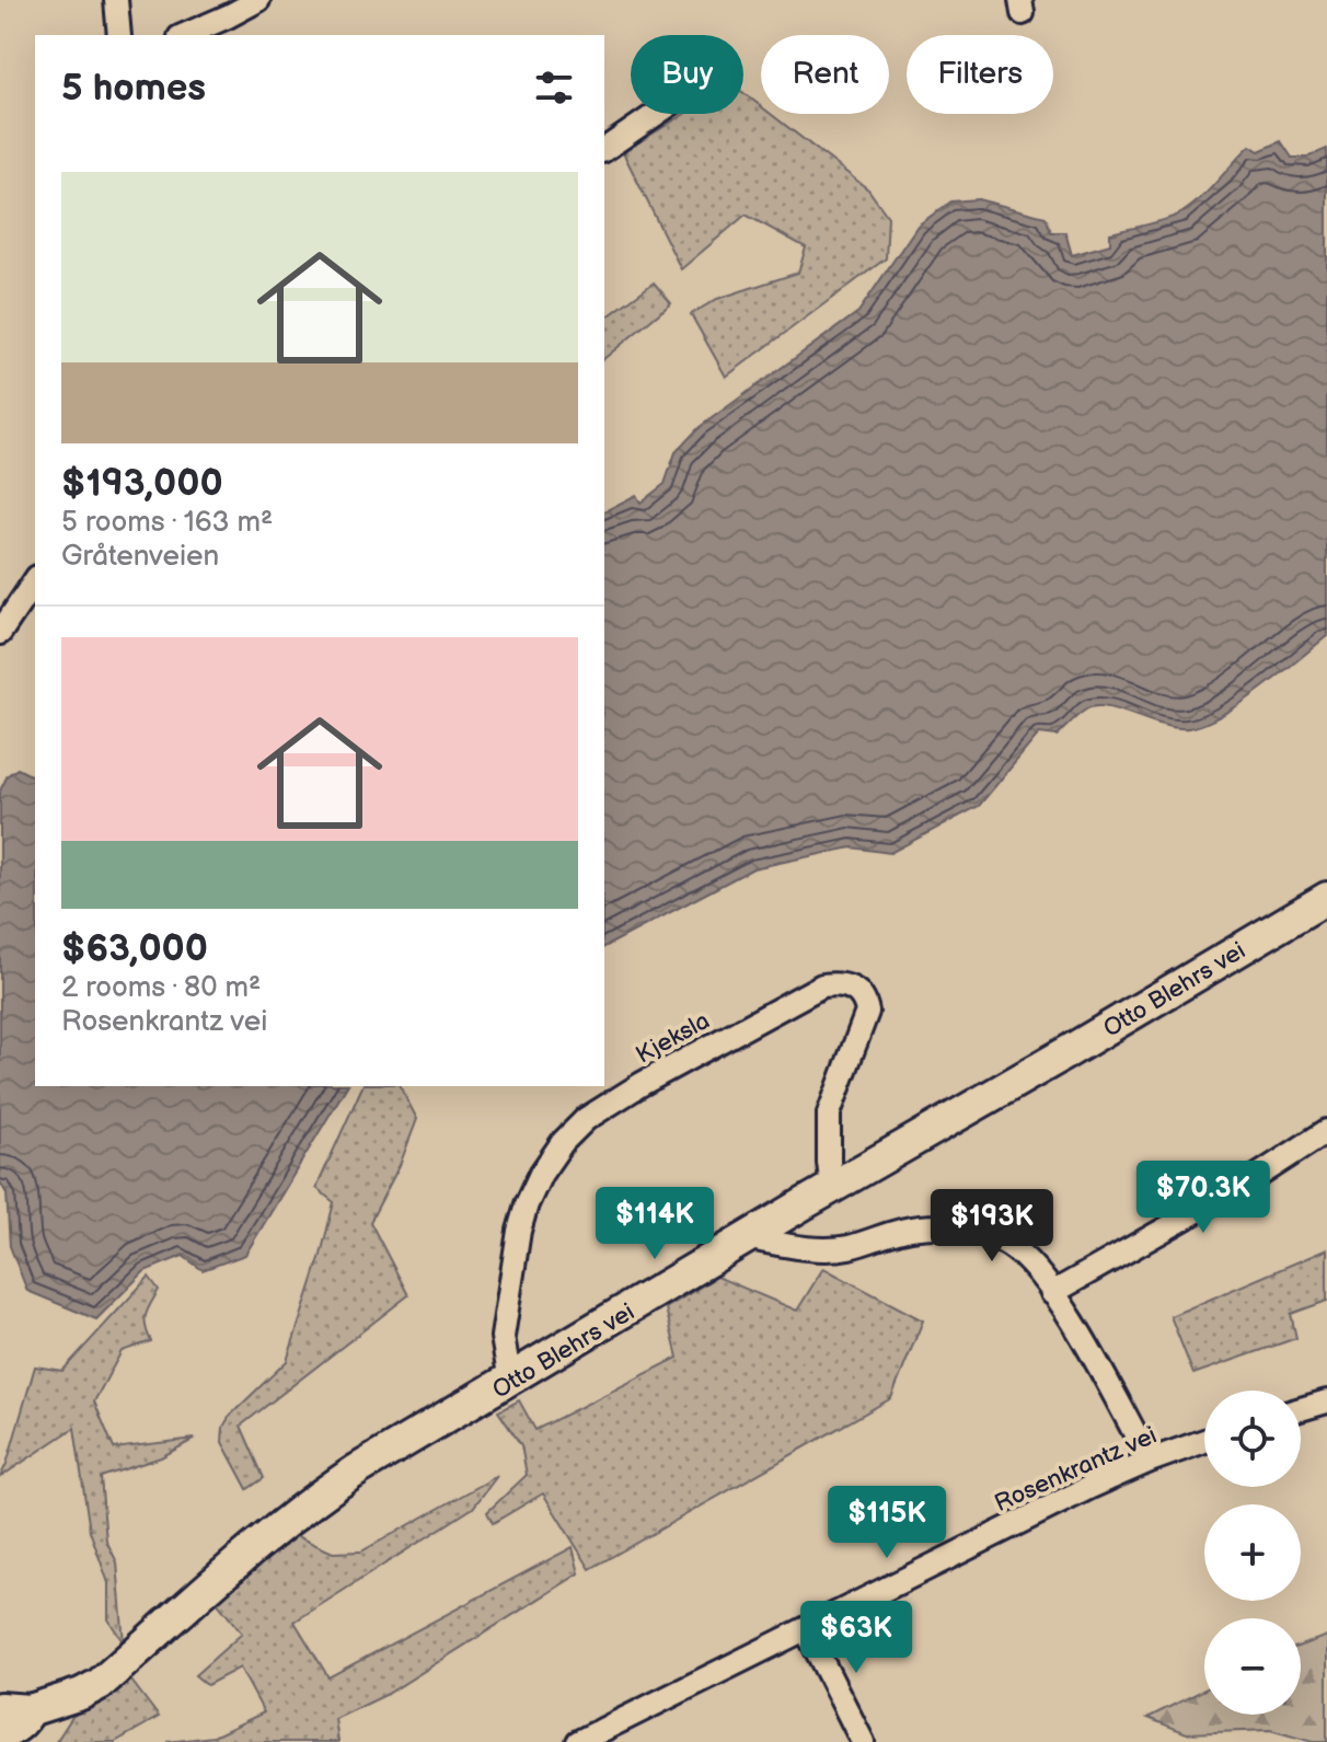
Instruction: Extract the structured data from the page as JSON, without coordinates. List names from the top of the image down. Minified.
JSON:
{"streets":{"street":["Otto Blehrs vei","Kjeksla","Rosenkrantz vei"]},"crossings":[["Otto Blehrs vei","Kjeksla"]],"page":{"chip":["Buy","Rent","Filters"],"heading":"5 homes","list":[{"name":"$193,000","note":"5 rooms · 163 m² · Gråtenveien"},{"name":"$63,000","note":"2 rooms · 80 m² · Rosenkrantz vei"}],"price":["$70.3K","$114K","$193K","$115K","$63K"],"map_buttons":["+","−"]}}
